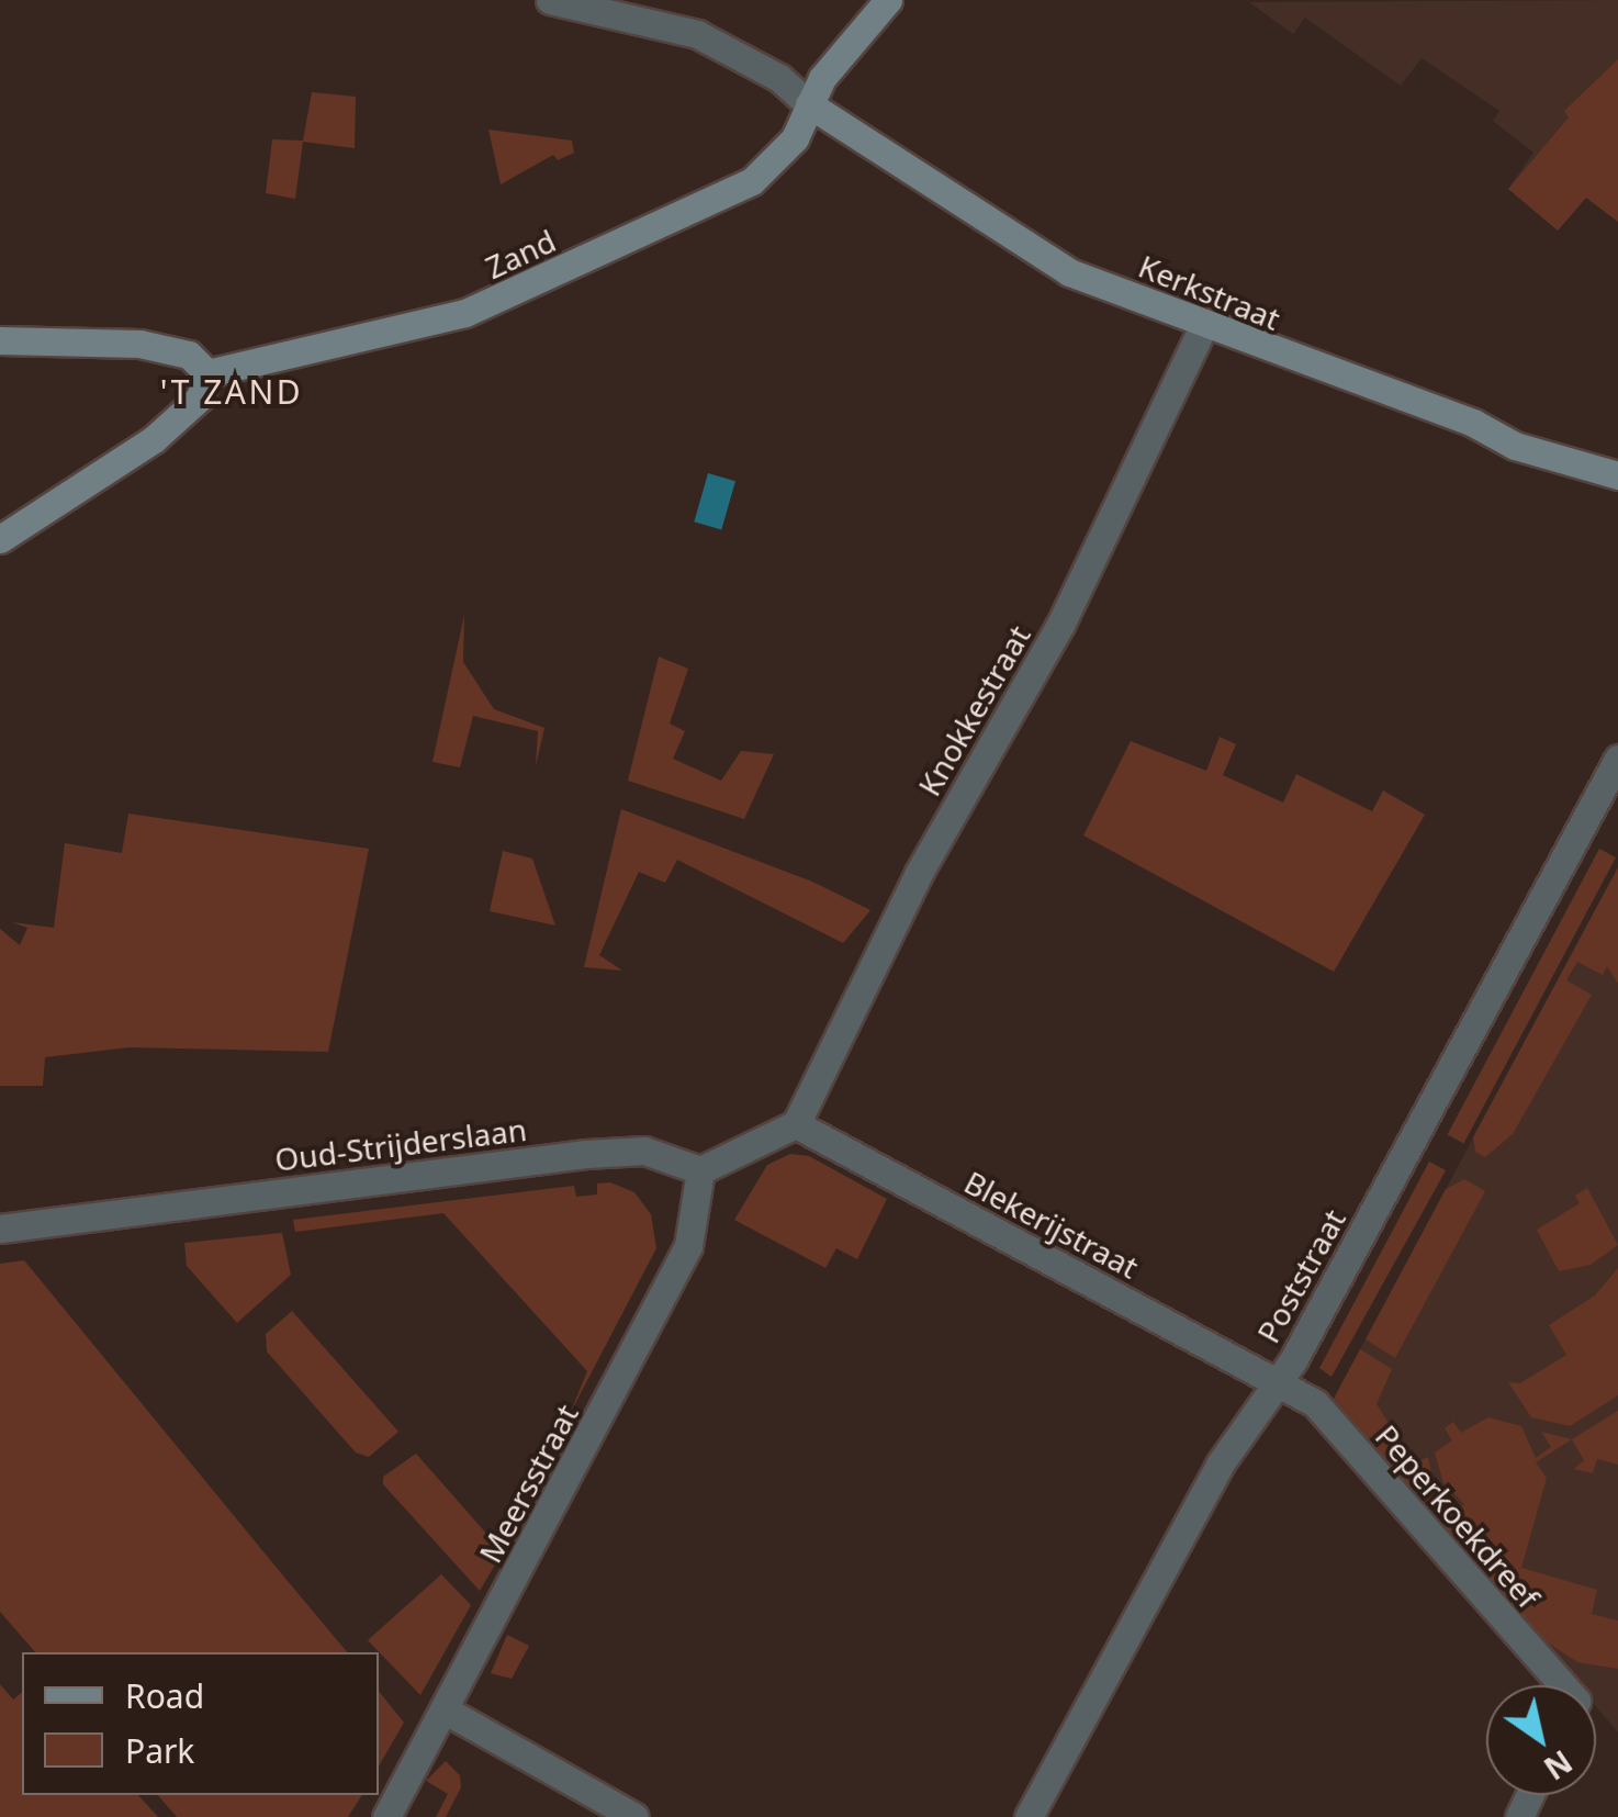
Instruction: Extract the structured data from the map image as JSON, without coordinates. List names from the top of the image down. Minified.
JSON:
{"streets":{"street":["Zand","Kerkstraat","Knokkestraat","Oud-Strijderslaan","Blekerijstraat","Poststraat","Meersstraat","Peperkoekdreef"]},"crossings":[["Zand","Kerkstraat"],["Kerkstraat","Knokkestraat"],["Knokkestraat","Blekerijstraat"],["Oud-Strijderslaan","Meersstraat"],["Blekerijstraat","Poststraat"],["Blekerijstraat","Peperkoekdreef"],["Poststraat","Peperkoekdreef"]],"districts":["'T ZAND"],"legend":["Road","Park"],"north":"bottom right"}
